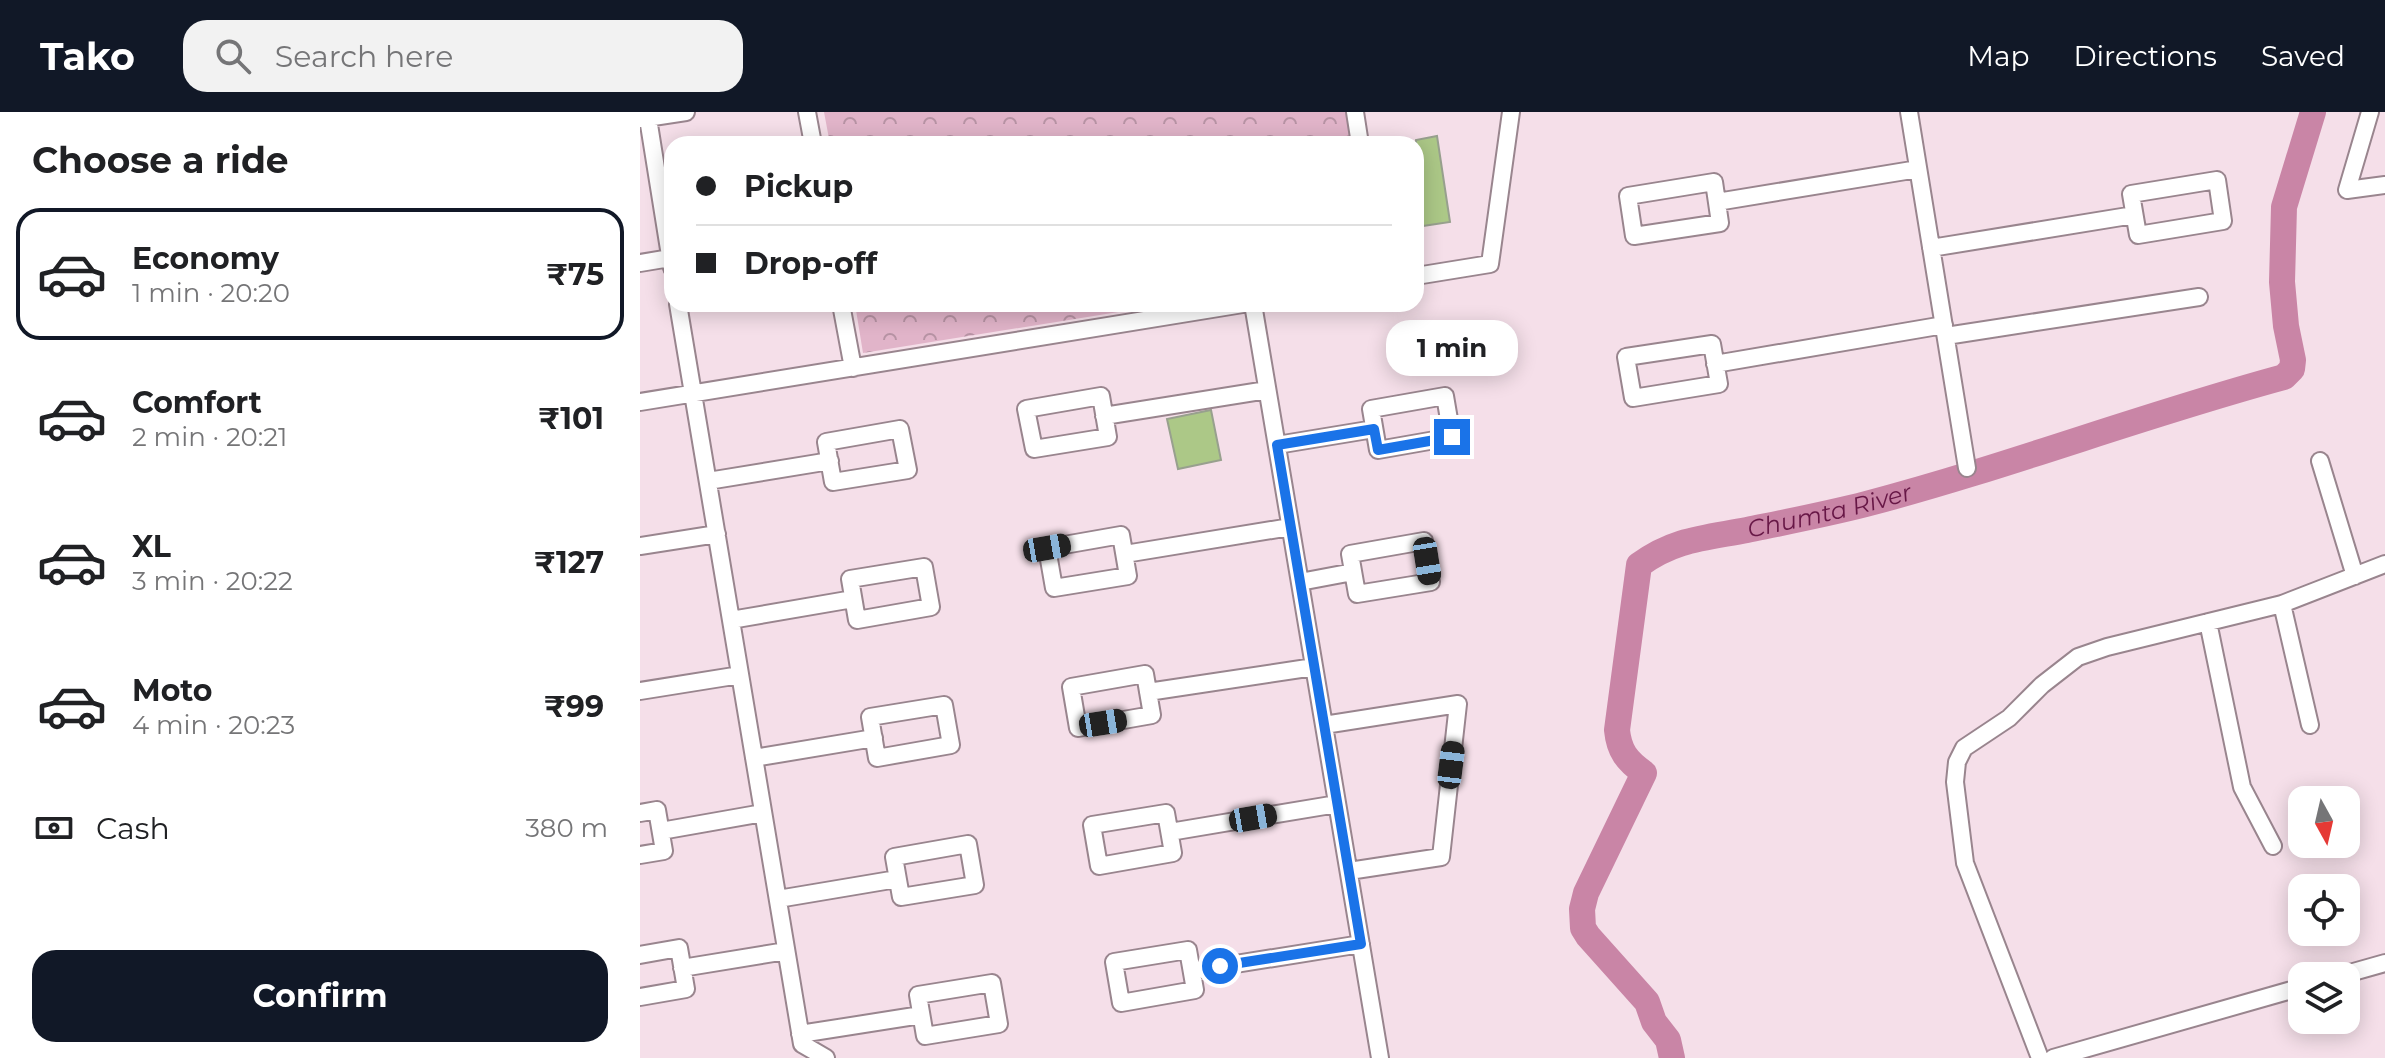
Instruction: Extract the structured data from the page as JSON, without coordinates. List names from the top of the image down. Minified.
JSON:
{"water":["Chumta River"],"north":"bottom","page":{"header":"Tako","search":"Search here","nav":["Map","Directions","Saved"],"heading":"Choose a ride","banner":["Pickup","Drop-off"],"list":[{"name":"Economy","note":"1 min · 20:20","value":"₹75"},{"name":"Comfort","note":"2 min · 20:21","value":"₹101"},{"name":"XL","note":"3 min · 20:22","value":"₹127"},{"name":"Moto","note":"4 min · 20:23","value":"₹99"}],"bubble":"1 min","pay":["Cash","380 m"],"buttons":"Confirm"}}
